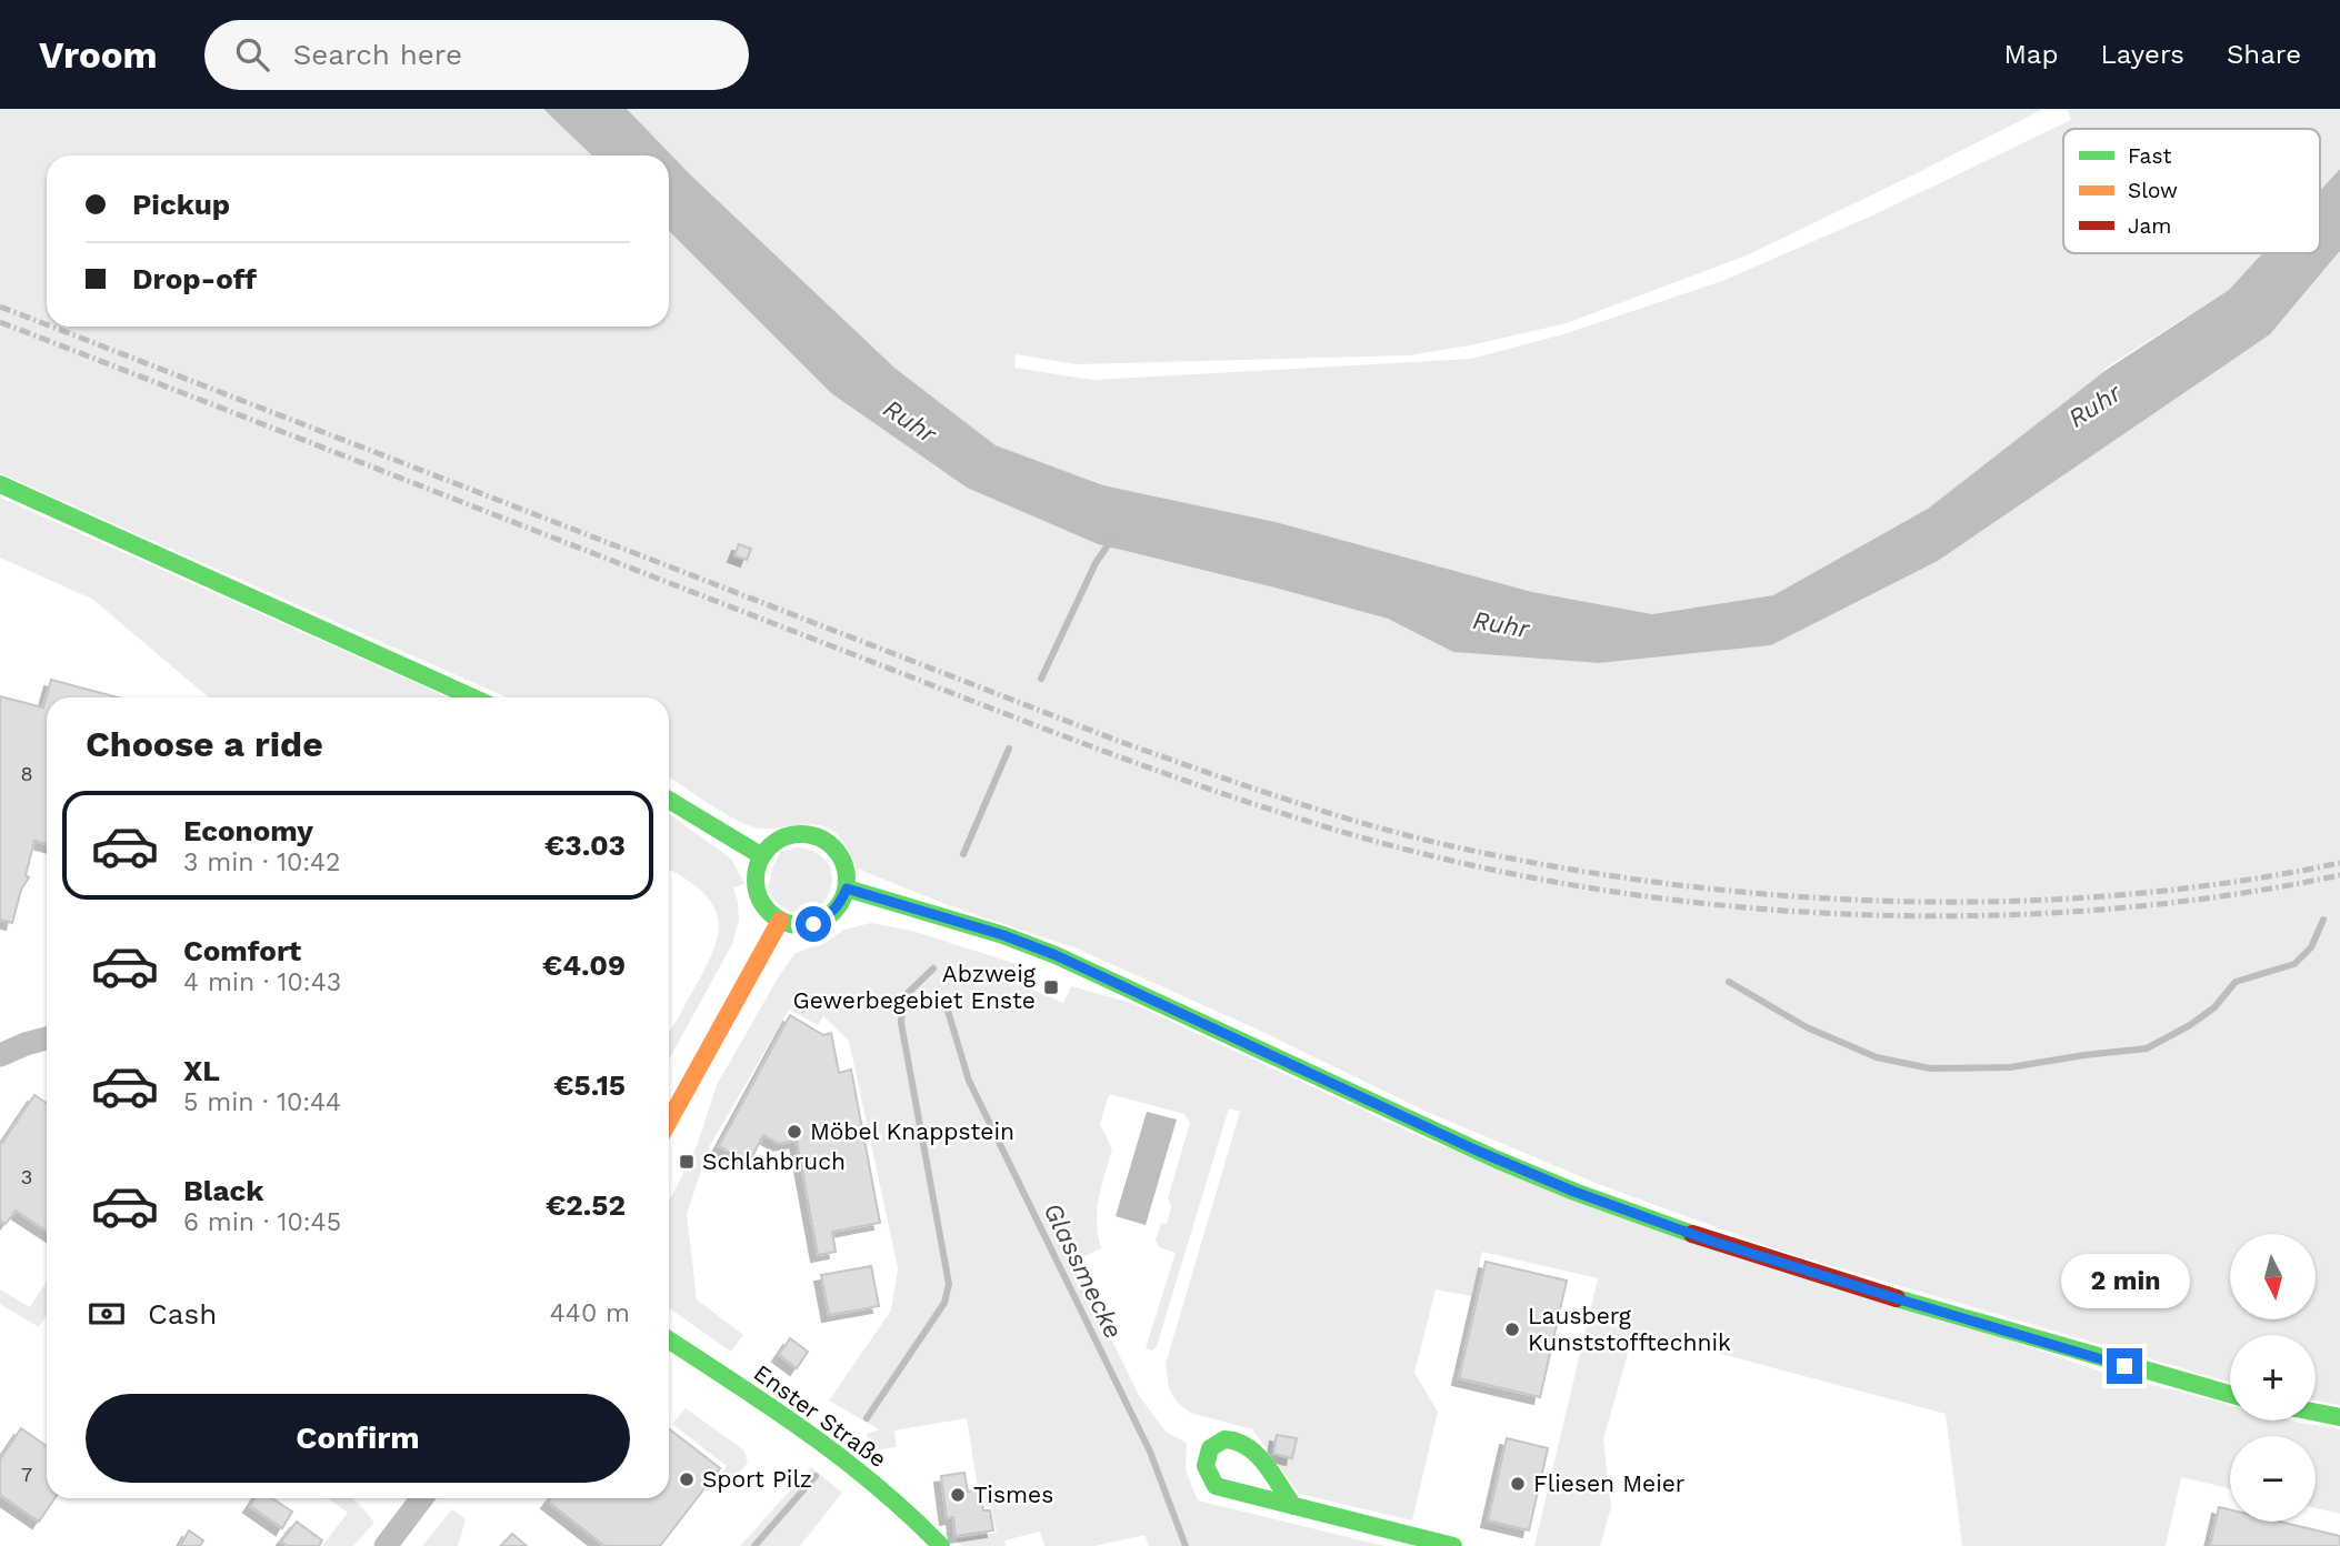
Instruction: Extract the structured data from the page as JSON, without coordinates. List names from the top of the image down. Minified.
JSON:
{"streets":{"main road":["Enster Straße"]},"water":["Ruhr","Glassmecke"],"places":{"transit":["Abzweig Gewerbegebiet Enste","Schlahbruch"],"other":["Möbel Knappstein","Lausberg Kunststofftechnik","Sport Pilz","Fliesen Meier","Tismes"]},"house_numbers":["8","3","7"],"legend":["Fast","Slow","Jam"],"north":"bottom","page":{"header":"Vroom","search":"Search here","nav":["Map","Layers","Share"],"banner":["Pickup","Drop-off"],"heading":"Choose a ride","list":[{"name":"Economy","note":"3 min · 10:42","value":"€3.03"},{"name":"Comfort","note":"4 min · 10:43","value":"€4.09"},{"name":"XL","note":"5 min · 10:44","value":"€5.15"},{"name":"Black","note":"6 min · 10:45","value":"€2.52"}],"map_buttons":["+","−"],"bubble":"2 min","pay":["Cash","440 m"],"buttons":"Confirm"}}
